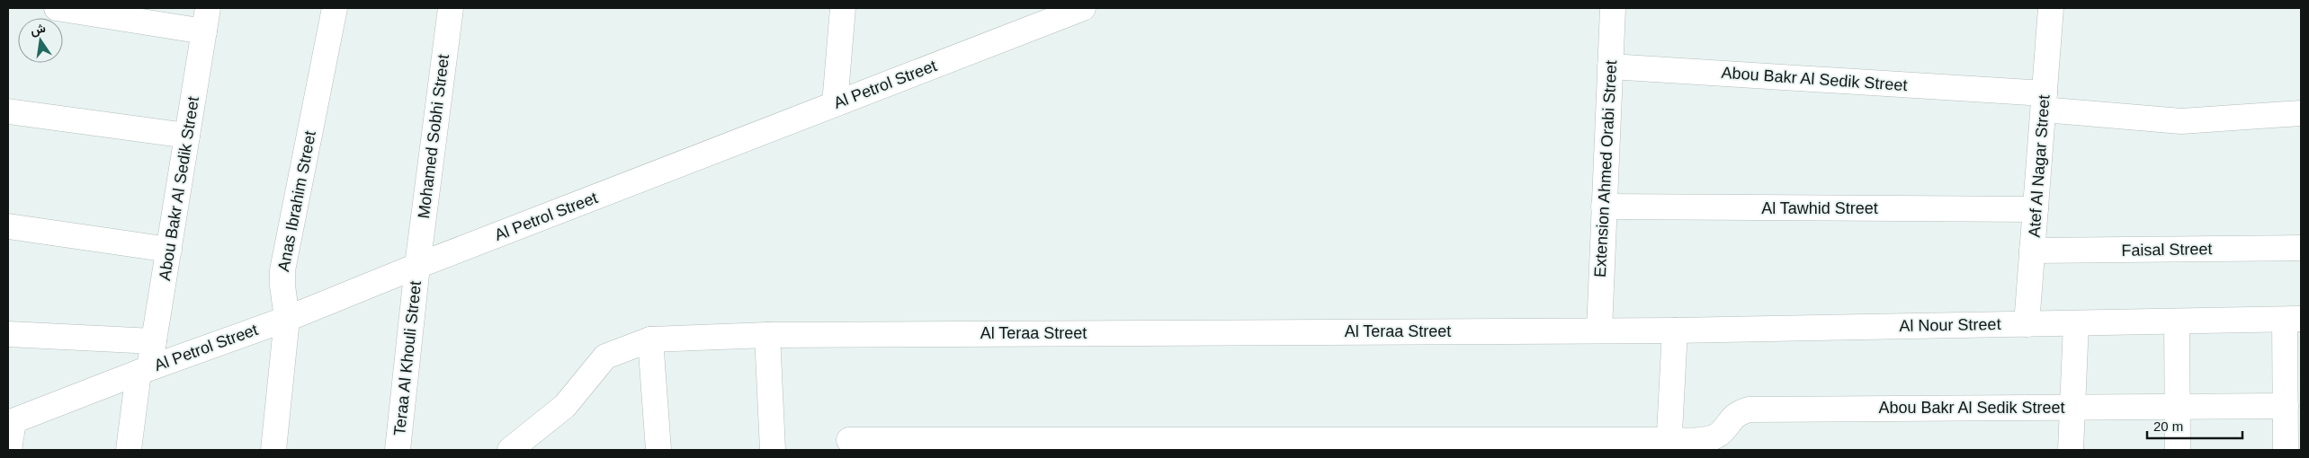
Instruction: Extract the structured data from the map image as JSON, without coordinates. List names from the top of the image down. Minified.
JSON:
{"streets":{"street":["Abou Bakr Al Sedik Street","Al Petrol Street","Mohamed Sobhi Street","Atef Al Nagar Street","Extension Ahmed Orabi Street","Anas Ibrahim Street","Al Tawhid Street","Faisal Street","Al Nour Street","Al Teraa Street","Teraa Al Khouli Street"]},"crossings":[["Abou Bakr Al Sedik Street","Al Petrol Street"],["Abou Bakr Al Sedik Street","Atef Al Nagar Street"],["Abou Bakr Al Sedik Street","Extension Ahmed Orabi Street"],["Al Petrol Street","Mohamed Sobhi Street"],["Al Petrol Street","Anas Ibrahim Street"],["Al Petrol Street","Teraa Al Khouli Street"],["Mohamed Sobhi Street","Teraa Al Khouli Street"],["Atef Al Nagar Street","Al Tawhid Street"],["Atef Al Nagar Street","Faisal Street"],["Atef Al Nagar Street","Al Nour Street"],["Extension Ahmed Orabi Street","Al Tawhid Street"],["Extension Ahmed Orabi Street","Al Nour Street"],["Extension Ahmed Orabi Street","Al Teraa Street"],["Al Nour Street","Al Teraa Street"]],"scale_bar":"20 m","north":"top"}
